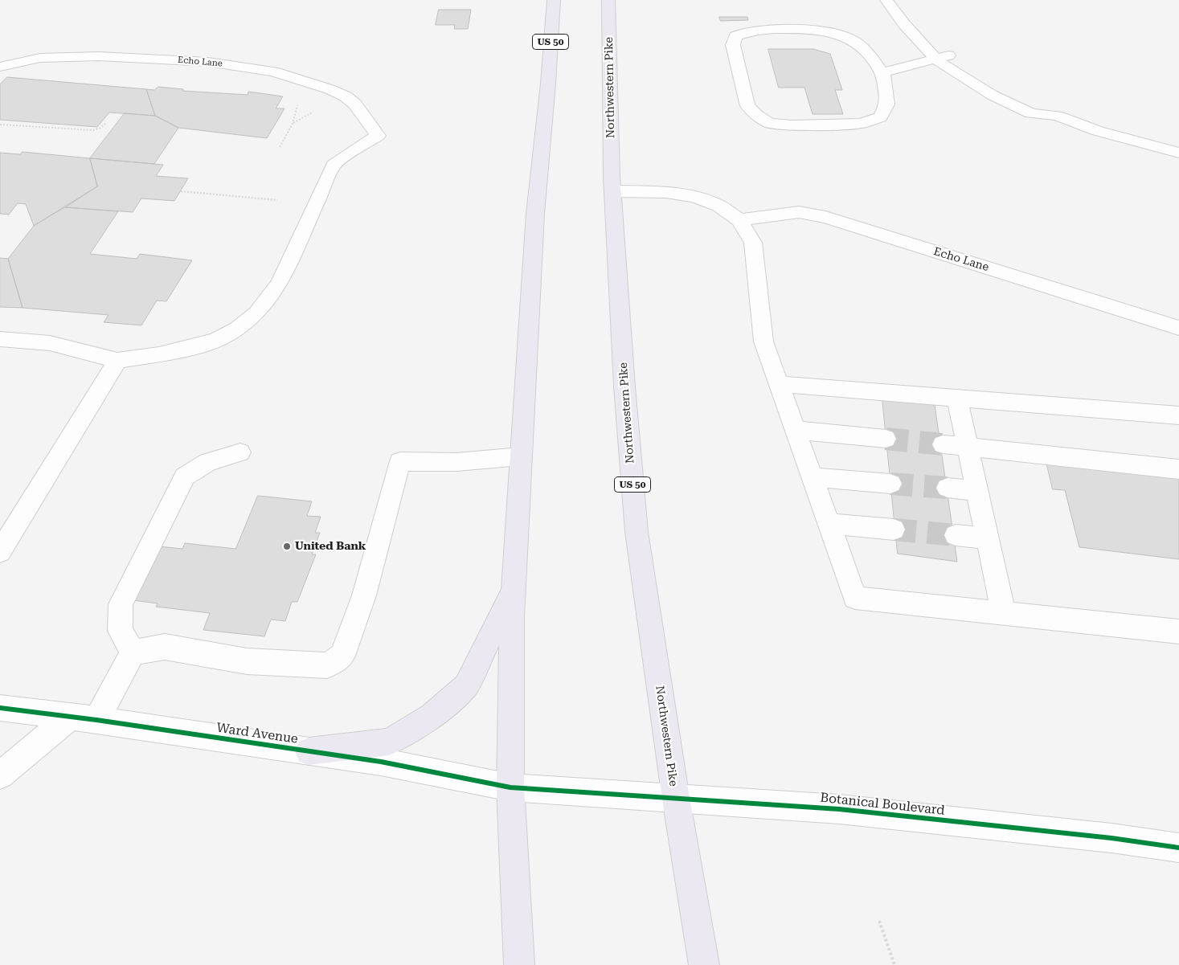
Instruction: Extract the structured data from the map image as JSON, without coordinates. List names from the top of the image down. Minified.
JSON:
{"streets":{"main road":["US 50","Northwestern Pike"],"street":["Echo Lane","Ward Avenue","Botanical Boulevard"]},"crossings":[["US 50","Ward Avenue"],["US 50","Botanical Boulevard"],["Northwestern Pike","Botanical Boulevard"],["Ward Avenue","Botanical Boulevard"]],"places":["United Bank"]}
